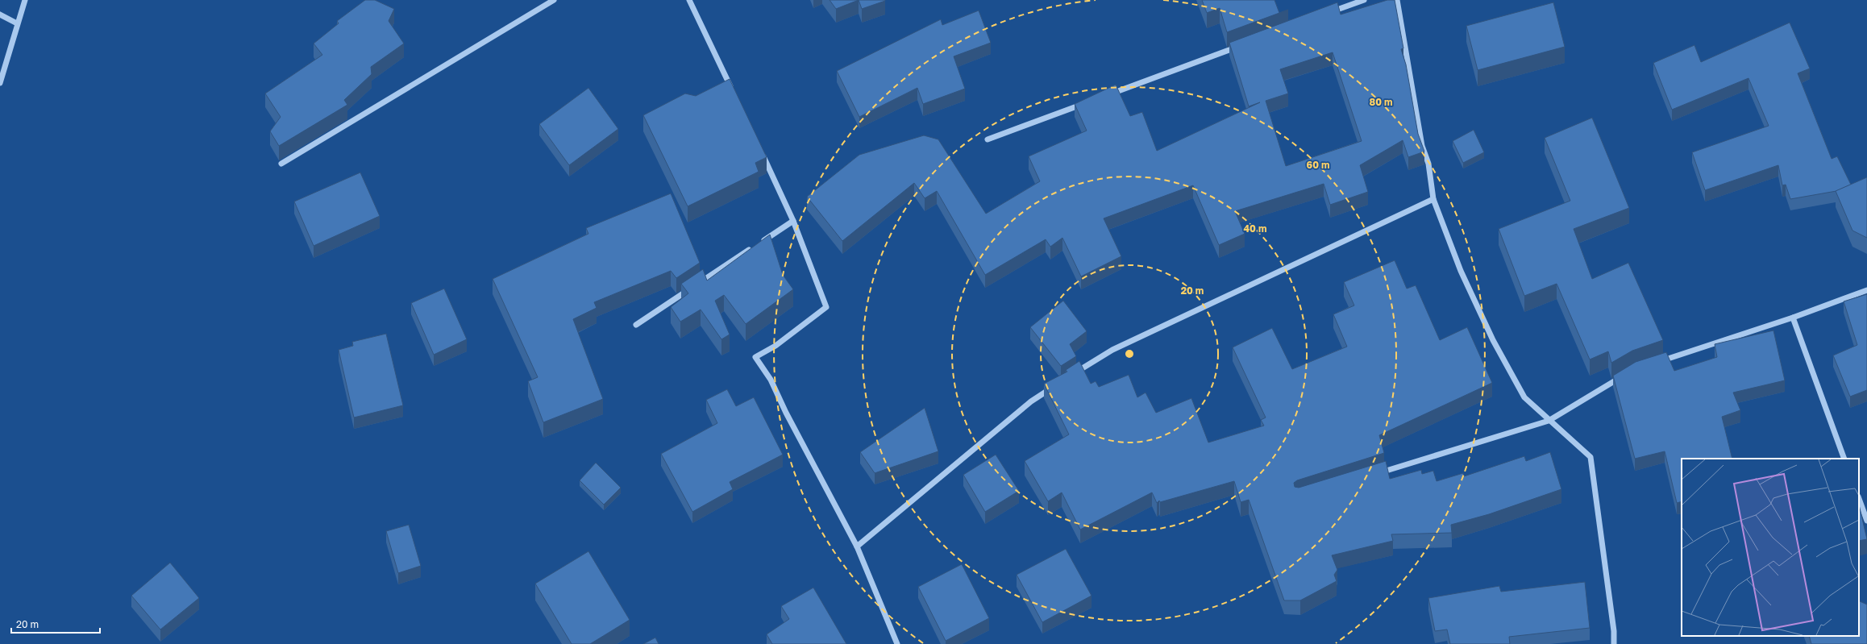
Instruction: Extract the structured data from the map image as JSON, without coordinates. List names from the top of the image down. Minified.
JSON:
{"scale_bar":"20 m","rings":["80 m","60 m","40 m","20 m"]}
